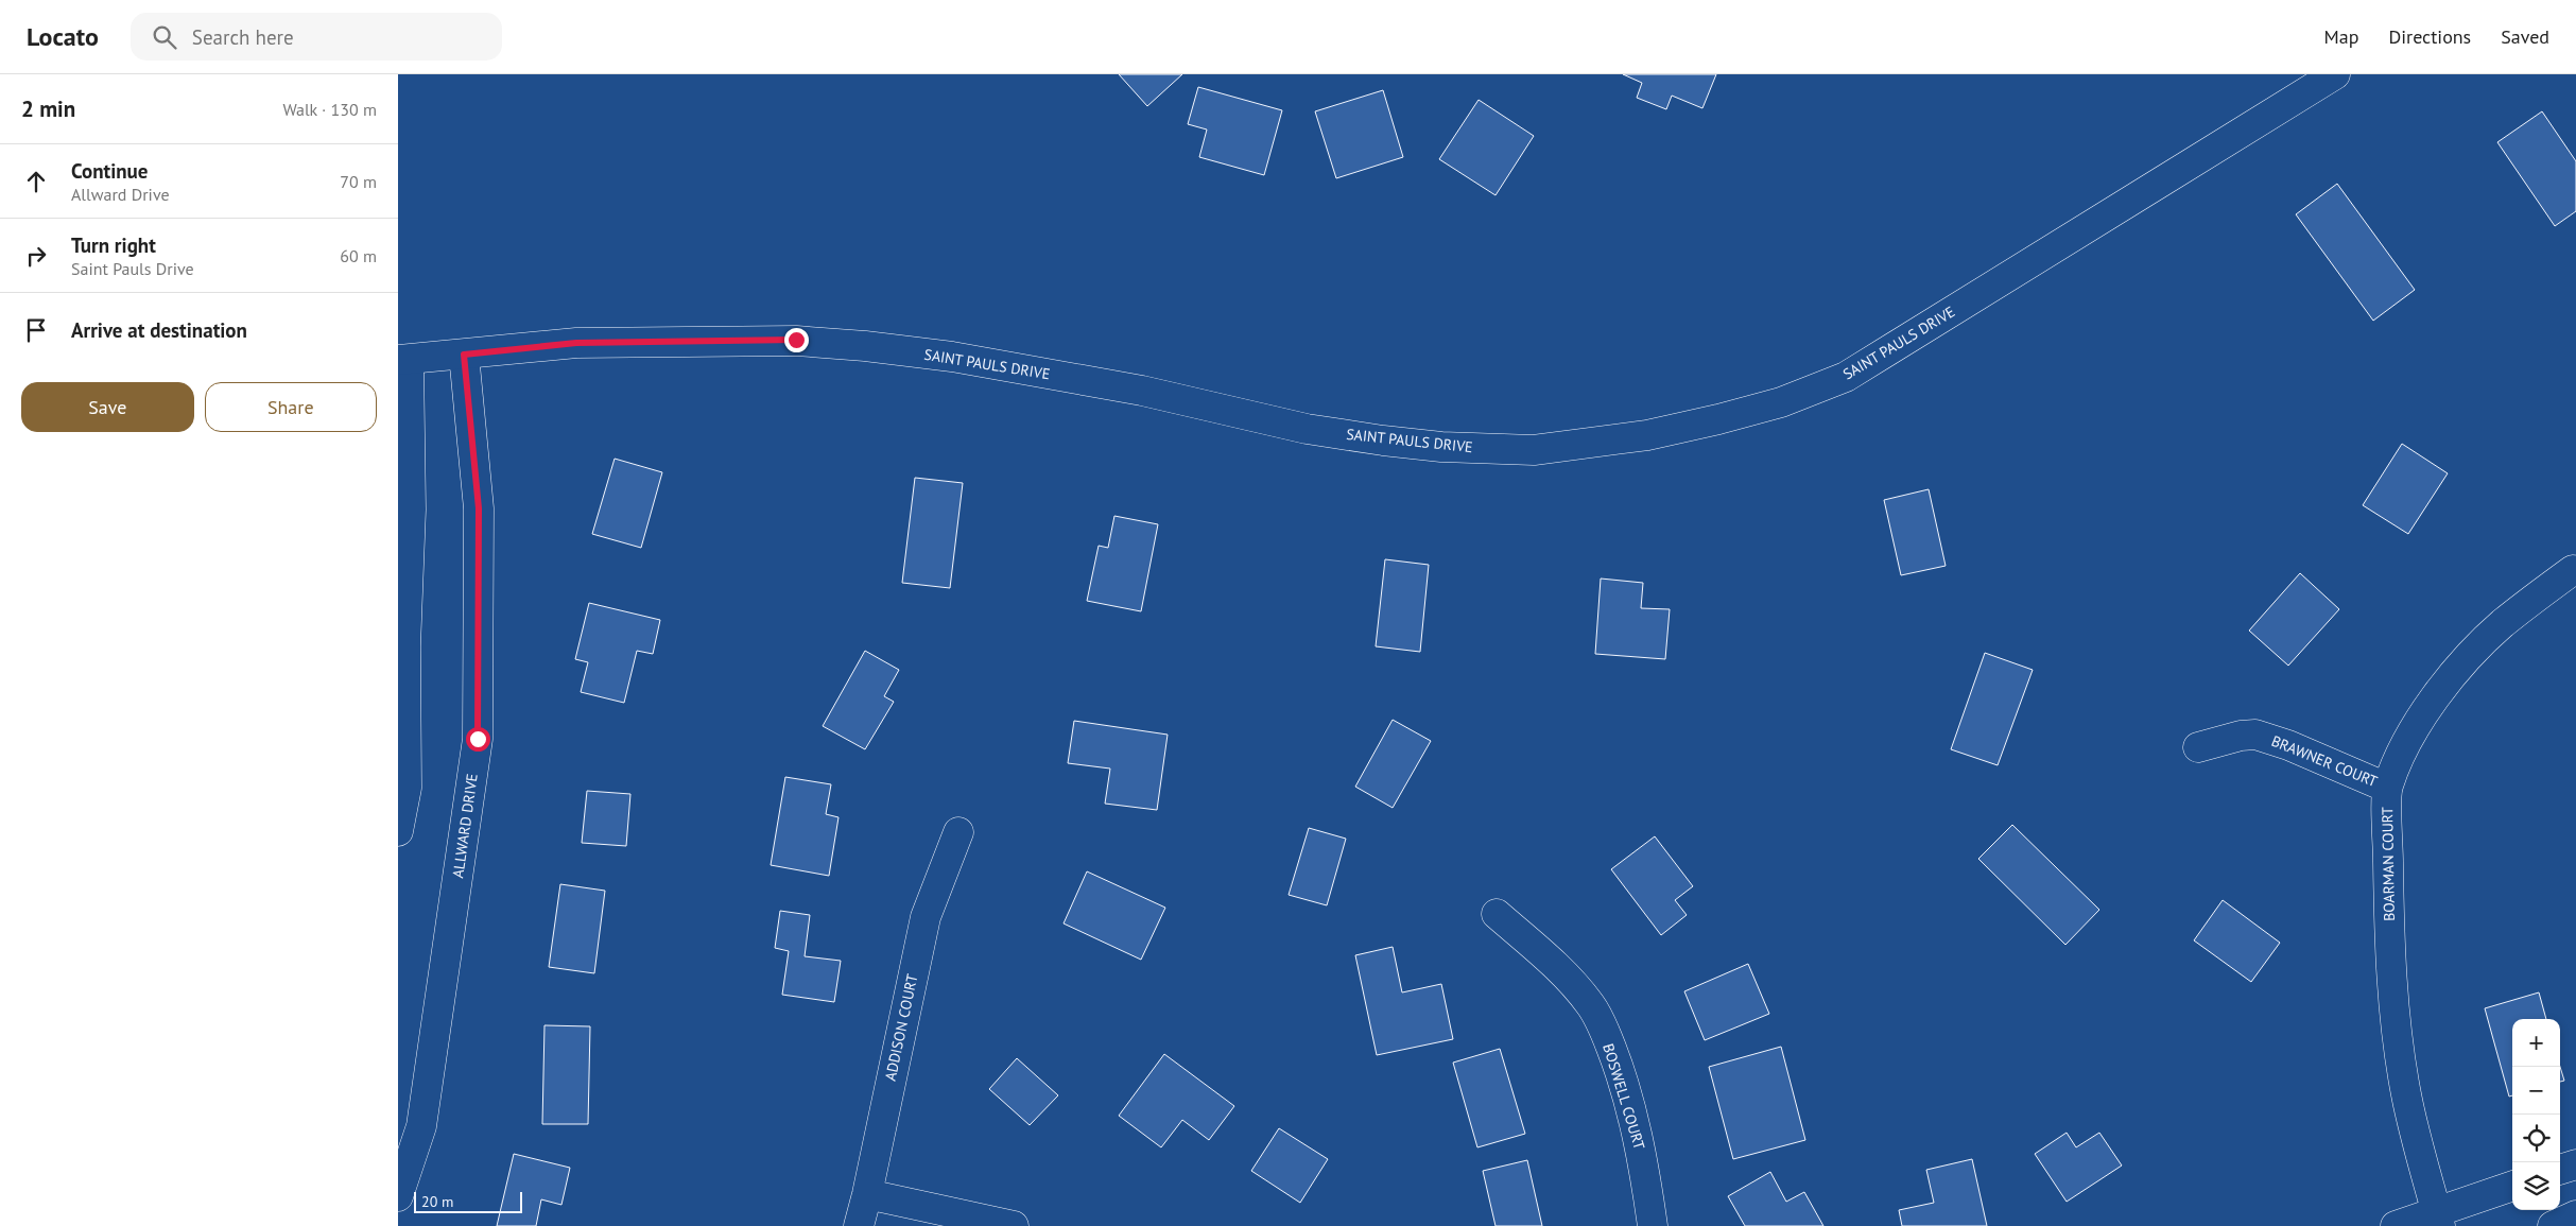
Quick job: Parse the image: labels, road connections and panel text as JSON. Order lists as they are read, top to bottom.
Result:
{
  "streets": {
    "street": [
      "SAINT PAULS DRIVE",
      "BRAWNER COURT",
      "ALLWARD DRIVE",
      "BOARMAN COURT",
      "ADDISON COURT",
      "BOSWELL COURT"
    ]
  },
  "crossings": [
    ["SAINT PAULS DRIVE", "ALLWARD DRIVE"],
    ["BRAWNER COURT", "BOARMAN COURT"]
  ],
  "scale_bar": "20 m",
  "page": {
    "header": "Locato",
    "search": "Search here",
    "nav": ["Map", "Directions", "Saved"],
    "heading": ["2 min", "Walk · 130 m"],
    "list": [
      ["Continue", "Allward Drive", "70 m"],
      ["Turn right", "Saint Pauls Drive", "60 m"],
      "Arrive at destination"
    ],
    "buttons": ["Save", "Share"],
    "map_buttons": ["+", "−"],
    "scale": "20 m"
  }
}
